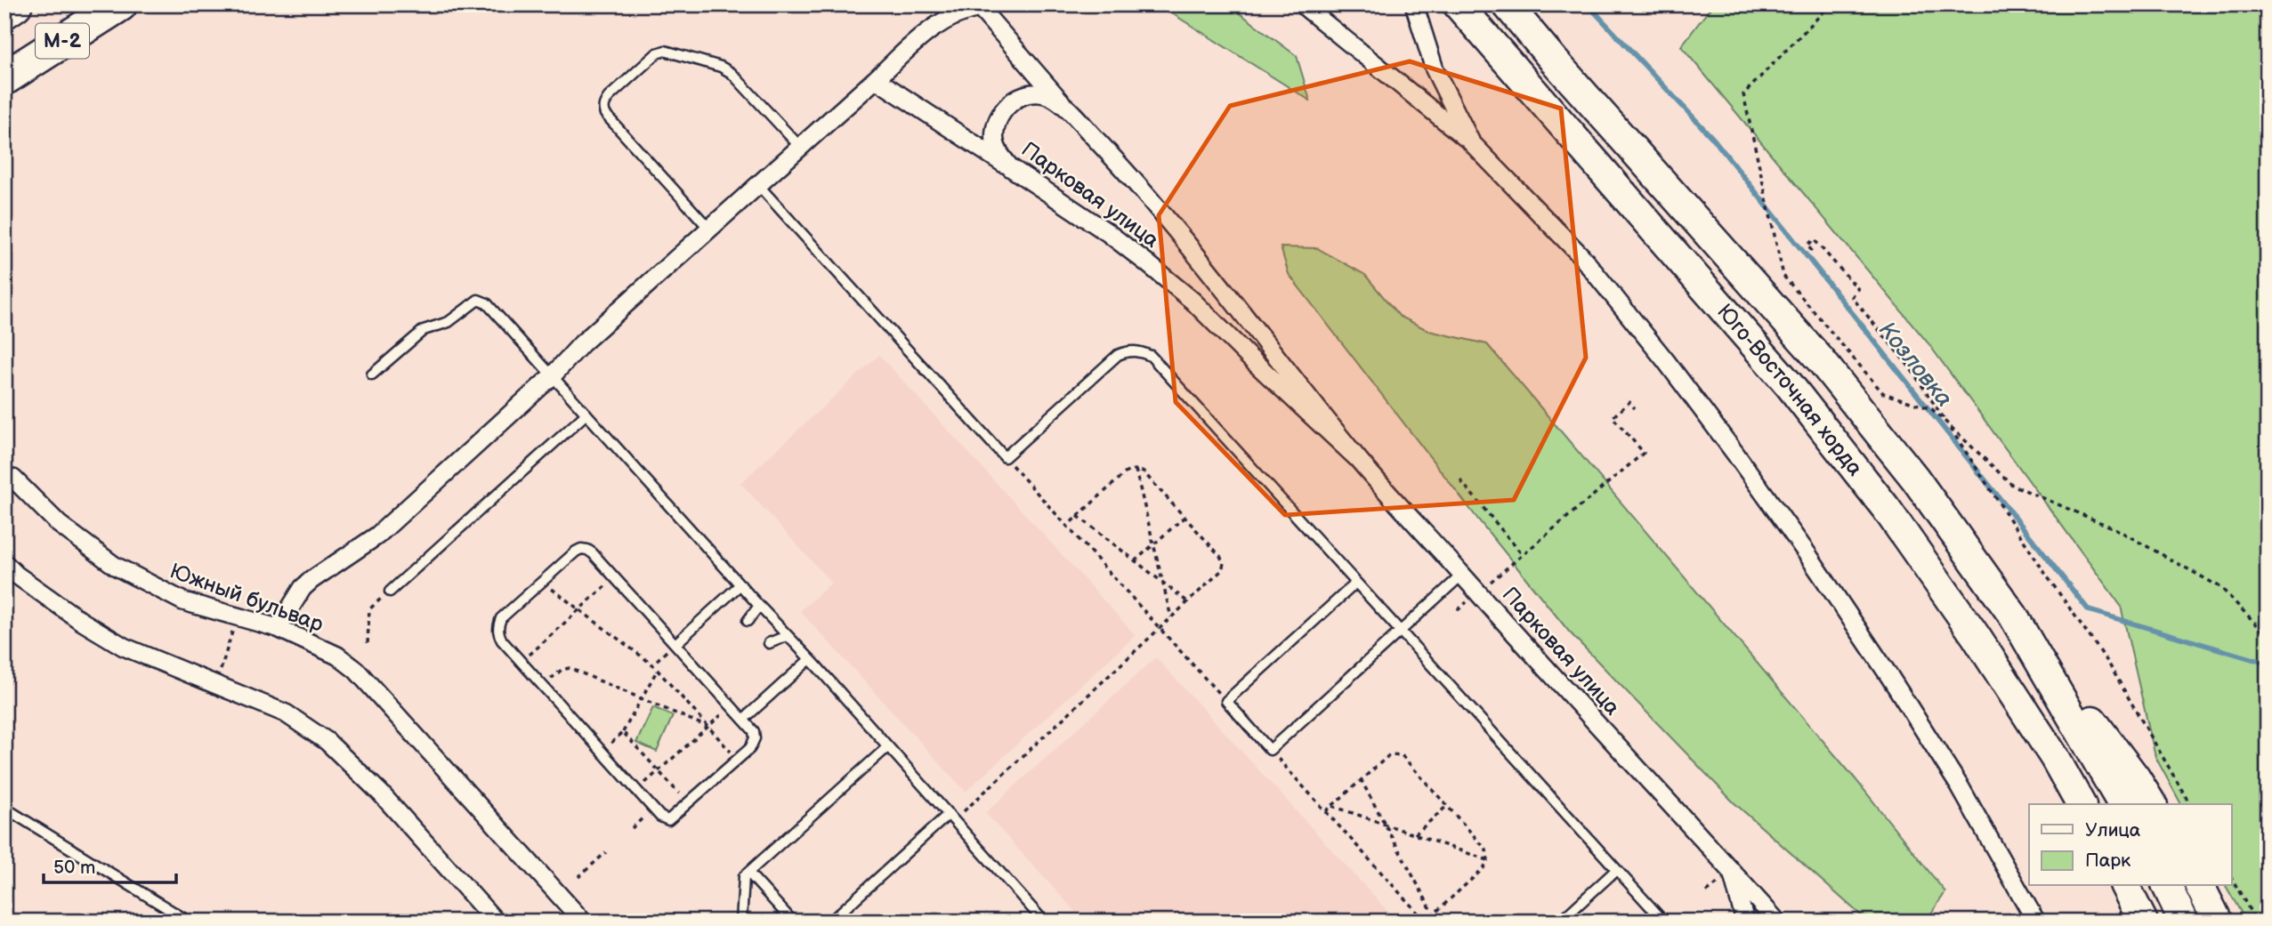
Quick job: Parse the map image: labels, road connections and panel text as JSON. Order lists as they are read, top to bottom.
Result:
{
  "streets": {
    "highway": ["М-2"],
    "main road": ["Юго-Восточная хорда"],
    "street": ["Парковая улица", "Южный бульвар"]
  },
  "water": ["Козловка"],
  "legend": ["Улица", "Парк"],
  "scale_bar": "50 m"
}
